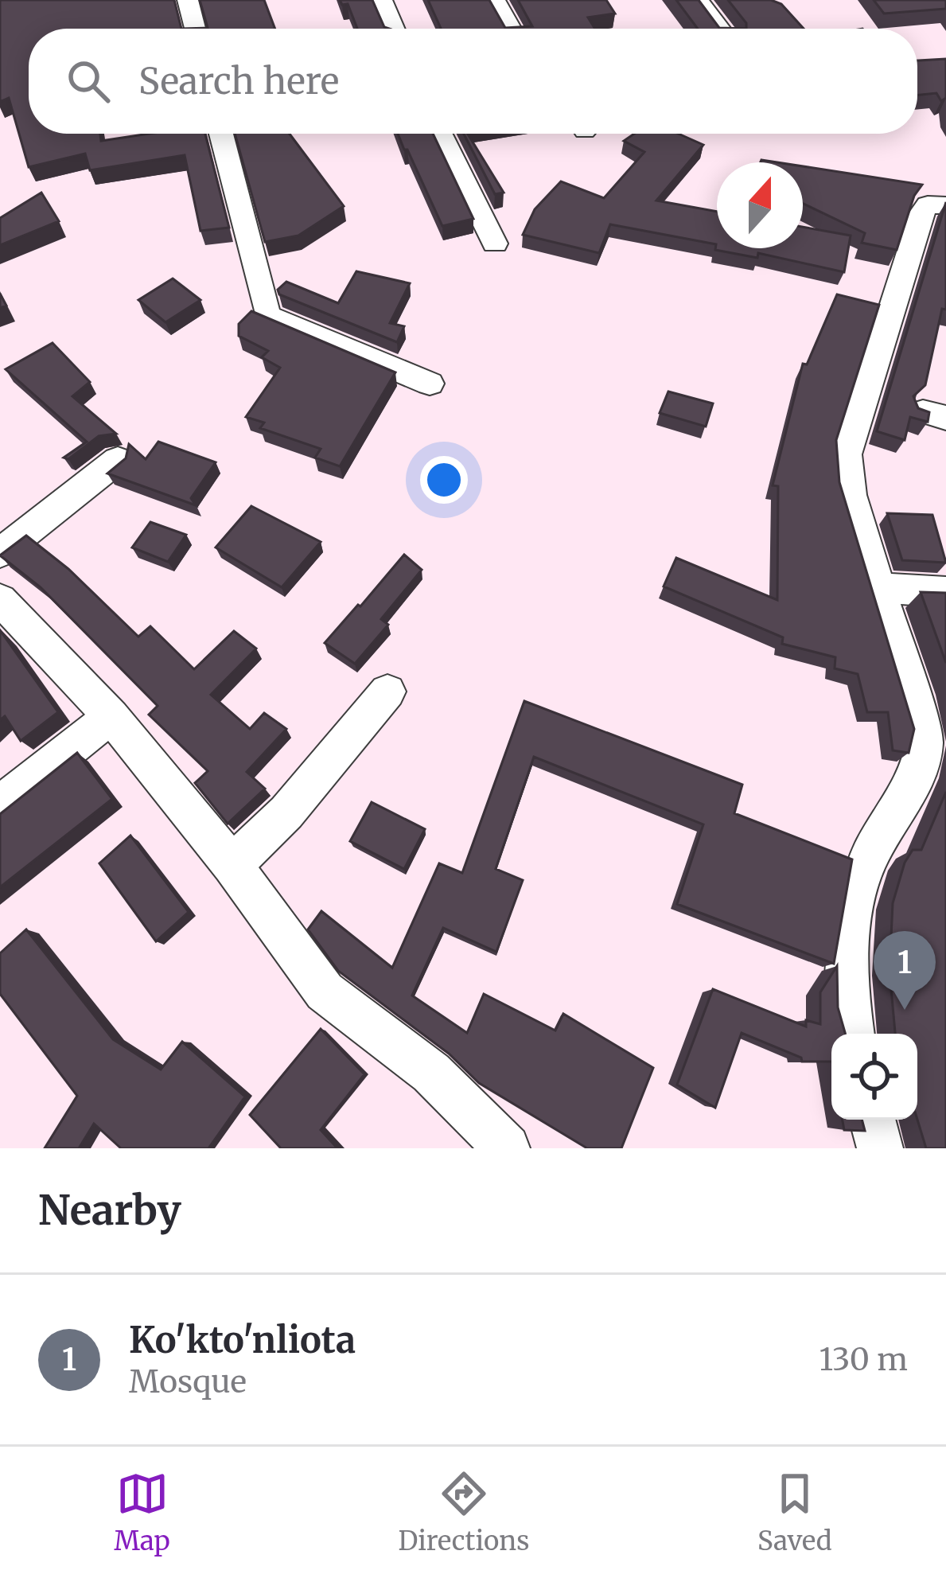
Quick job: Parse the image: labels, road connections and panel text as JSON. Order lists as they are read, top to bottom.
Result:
{
  "north": "top",
  "page": {
    "search": "Search here",
    "pins": "1",
    "heading": "Nearby",
    "list": [
      {
        "mark": "1",
        "name": "Ko'kto'nliota",
        "note": "Mosque",
        "value": "130 m"
      }
    ],
    "nav": ["Map", "Directions", "Saved"]
  }
}
